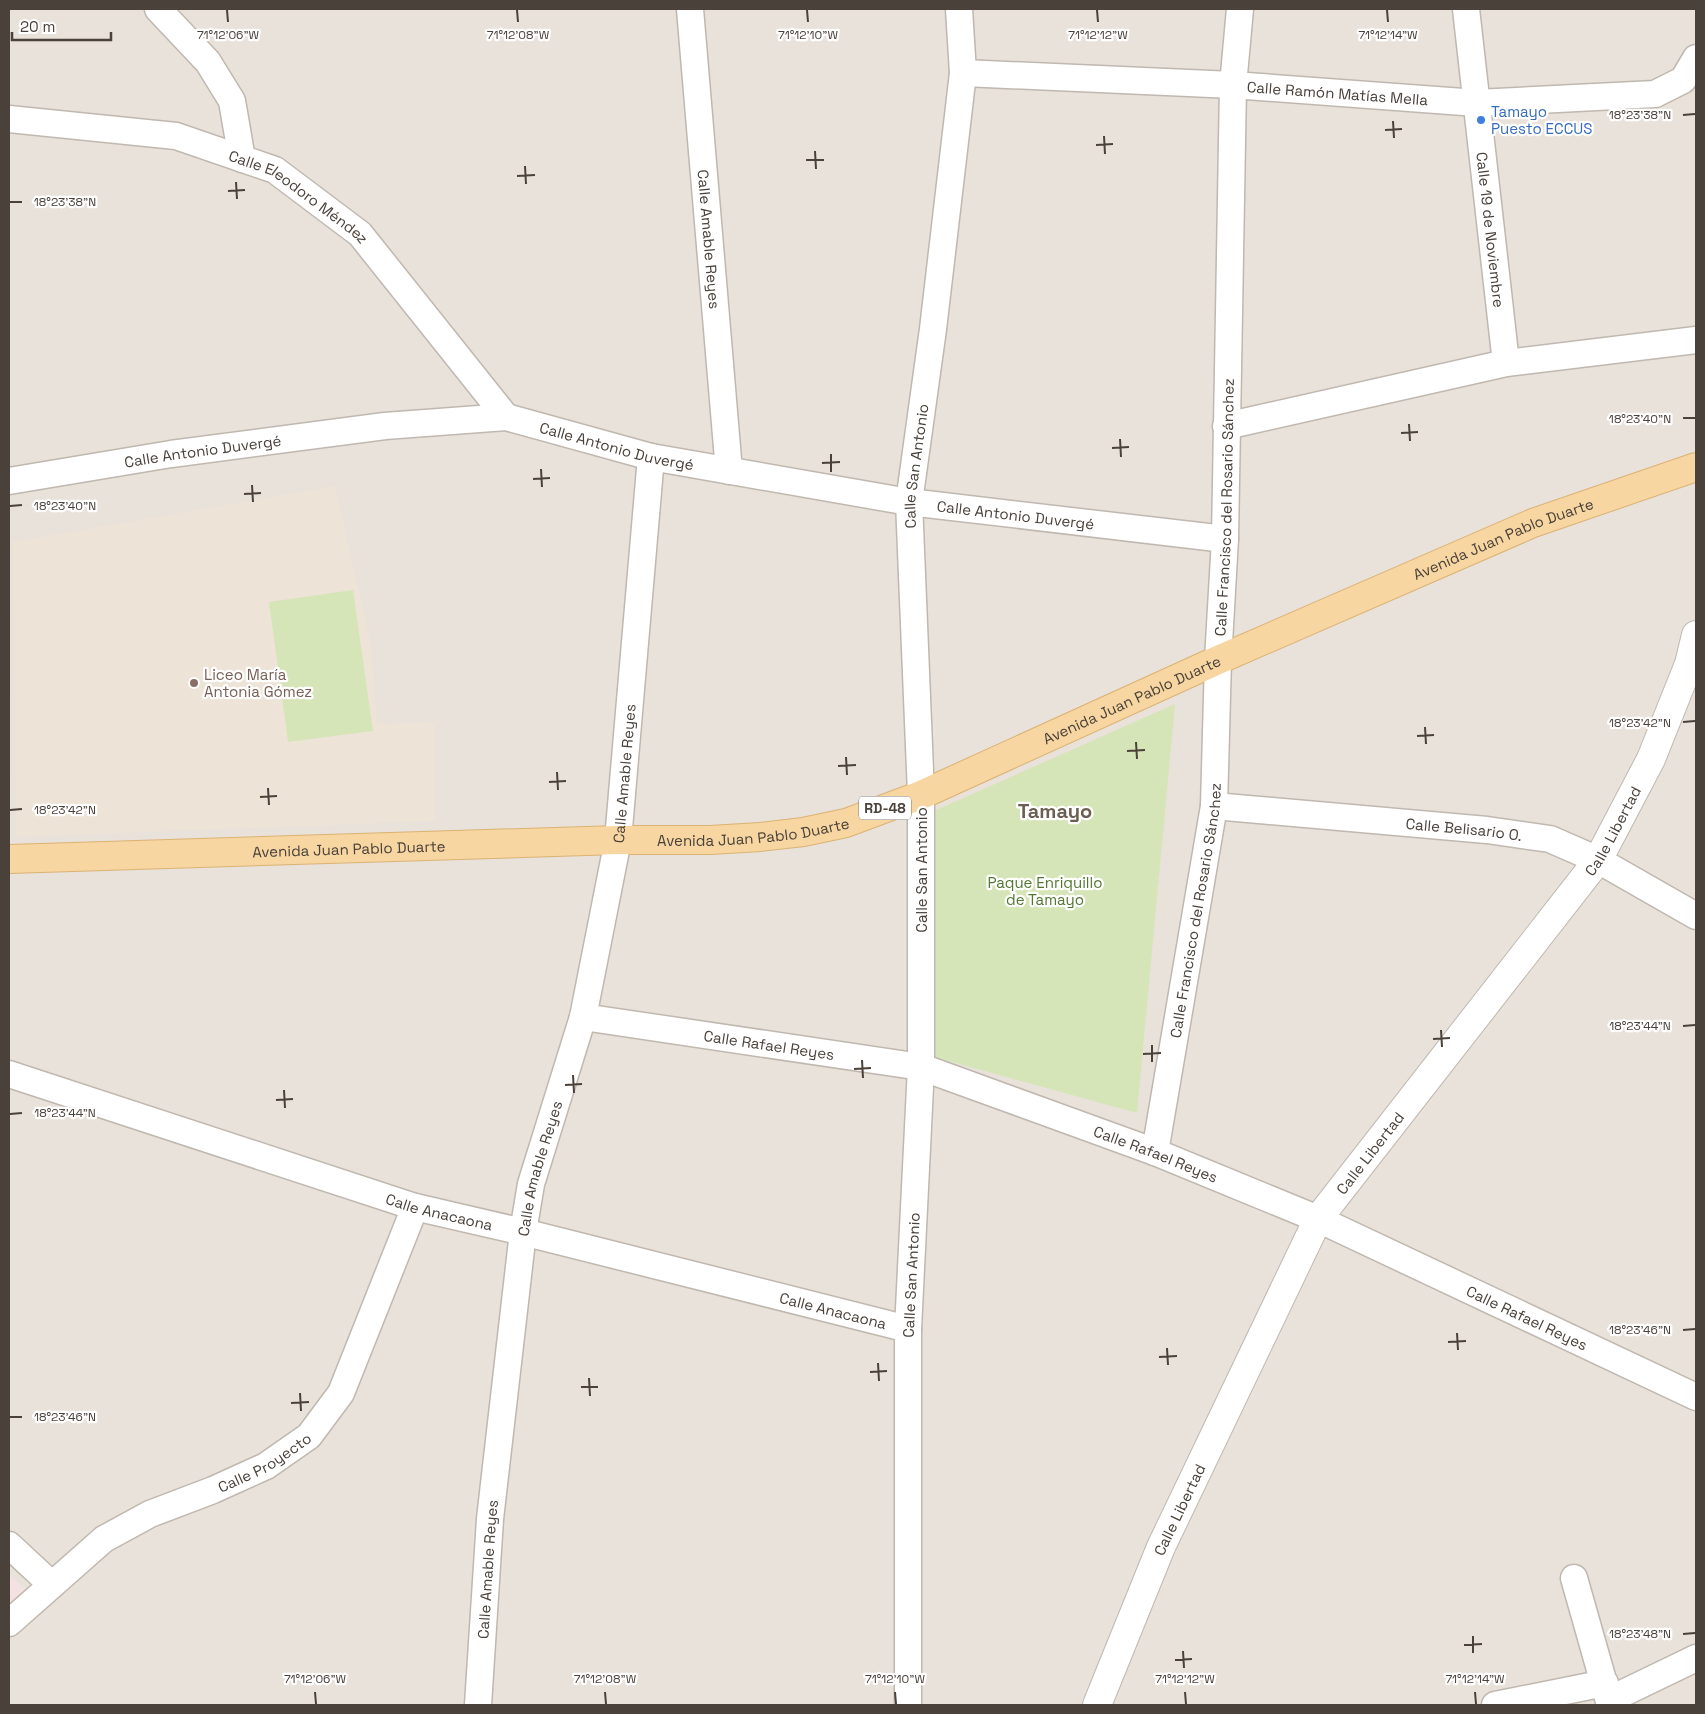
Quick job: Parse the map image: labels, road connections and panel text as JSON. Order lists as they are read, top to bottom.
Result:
{
  "streets": {
    "main road": ["Avenida Juan Pablo Duarte", "RD-48"],
    "street": [
      "Calle Ramón Matías Mella",
      "Calle Eleodoro Méndez",
      "Calle 19 de Noviembre",
      "Calle Amable Reyes",
      "Calle Antonio Duvergé",
      "Calle San Antonio",
      "Calle Francisco del Rosario Sánchez",
      "Calle Belisario O.",
      "Calle Libertad",
      "Calle Rafael Reyes",
      "Calle Anacaona",
      "Calle Proyecto"
    ]
  },
  "crossings": [
    ["Calle Ramón Matías Mella", "Calle 19 de Noviembre"],
    ["Calle Ramón Matías Mella", "Calle San Antonio"],
    ["Calle Ramón Matías Mella", "Calle Francisco del Rosario Sánchez"],
    ["Calle Eleodoro Méndez", "Calle Antonio Duvergé"],
    ["Calle Amable Reyes", "Calle Antonio Duvergé"],
    ["Calle Amable Reyes", "Avenida Juan Pablo Duarte"],
    ["Calle Amable Reyes", "Calle Rafael Reyes"],
    ["Calle Amable Reyes", "Calle Anacaona"],
    ["Calle Antonio Duvergé", "Calle San Antonio"],
    ["Calle Antonio Duvergé", "Calle Francisco del Rosario Sánchez"],
    ["Calle San Antonio", "Avenida Juan Pablo Duarte"],
    ["Calle San Antonio", "Calle Rafael Reyes"],
    ["Calle San Antonio", "Calle Anacaona"],
    ["Calle Francisco del Rosario Sánchez", "Avenida Juan Pablo Duarte"],
    ["Calle Francisco del Rosario Sánchez", "Calle Belisario O."],
    ["Calle Francisco del Rosario Sánchez", "Calle Rafael Reyes"],
    ["Calle Belisario O.", "Calle Libertad"],
    ["Calle Libertad", "Calle Rafael Reyes"],
    ["Calle Anacaona", "Calle Proyecto"]
  ],
  "districts": ["Tamayo"],
  "parks": ["Paque Enriquillo de Tamayo"],
  "places": ["Tamayo Puesto ECCUS", "Liceo María Antonia Gómez"],
  "scale_bar": "20 m",
  "coordinates": [
    "71°12'06\"W",
    "71°12'08\"W",
    "71°12'10\"W",
    "71°12'12\"W",
    "71°12'14\"W",
    "18°23'38\"N",
    "18°23'40\"N",
    "18°23'42\"N",
    "18°23'44\"N",
    "18°23'46\"N",
    "18°23'48\"N"
  ]
}
